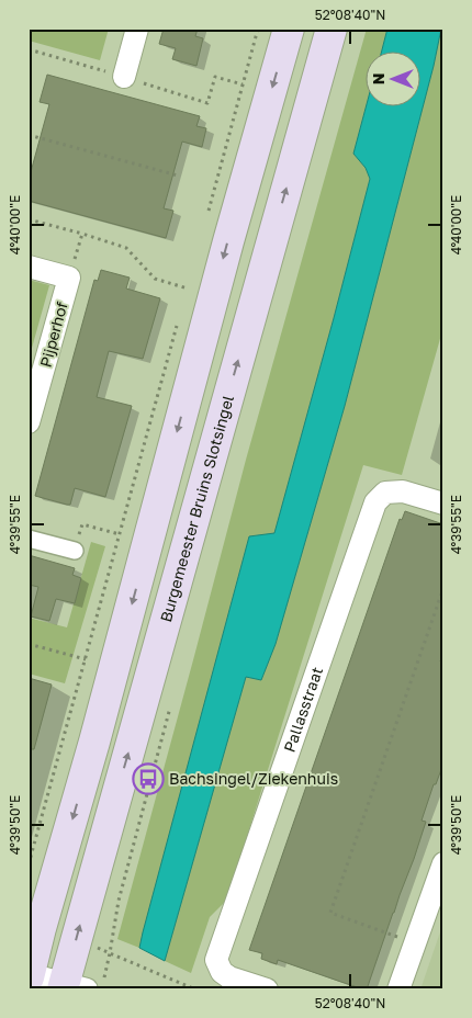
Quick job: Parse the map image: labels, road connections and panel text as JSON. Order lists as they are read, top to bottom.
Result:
{
  "streets": {
    "main road": ["Burgemeester Bruins Slotsingel"],
    "street": ["Pijperhof", "Pallasstraat"]
  },
  "places": {
    "bus stop": ["Bachsingel/Ziekenhuis"]
  },
  "north": "left",
  "coordinates": [
    "52°08'40\"N",
    "4°40'00\"E",
    "4°39'55\"E",
    "4°39'50\"E"
  ]
}
